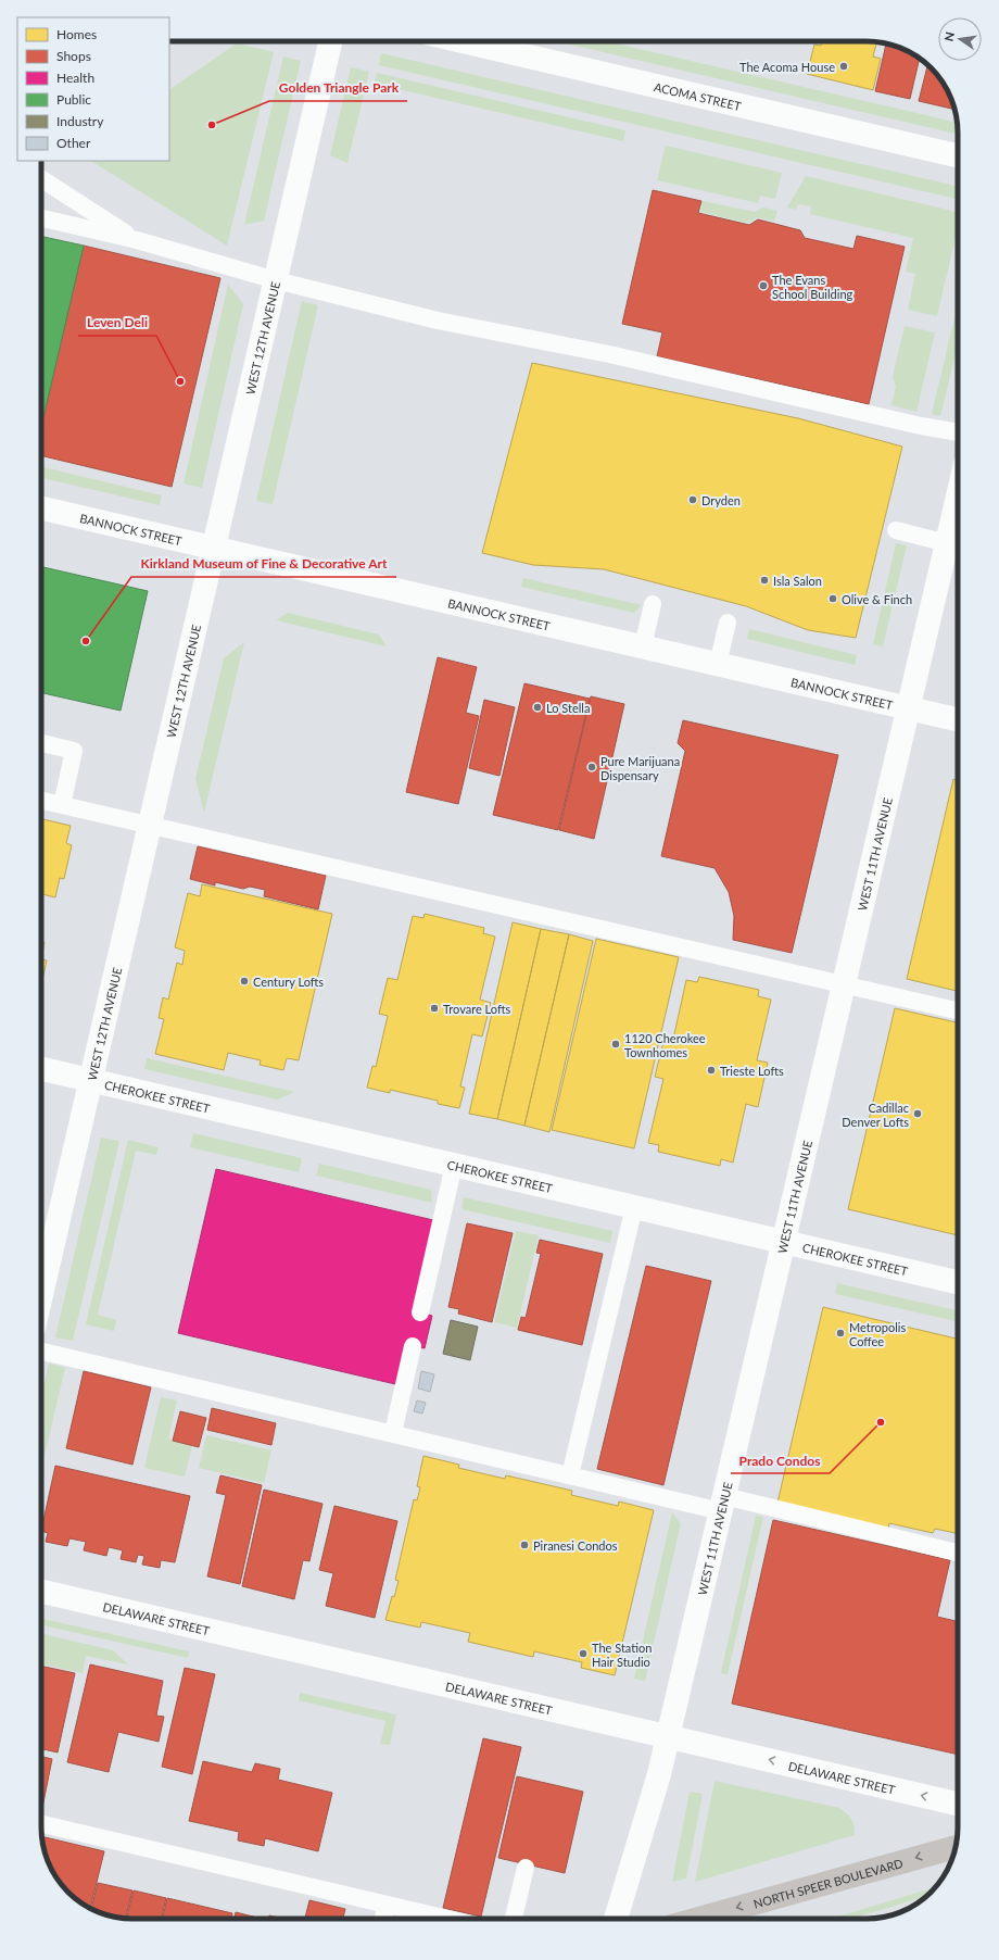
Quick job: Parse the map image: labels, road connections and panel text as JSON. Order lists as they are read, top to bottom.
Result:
{
  "streets": {
    "main road": ["NORTH SPEER BOULEVARD"],
    "street": [
      "ACOMA STREET",
      "WEST 12TH AVENUE",
      "BANNOCK STREET",
      "WEST 11TH AVENUE",
      "CHEROKEE STREET",
      "DELAWARE STREET"
    ]
  },
  "crossings": [
    ["WEST 12TH AVENUE", "BANNOCK STREET"],
    ["WEST 12TH AVENUE", "CHEROKEE STREET"],
    ["BANNOCK STREET", "WEST 11TH AVENUE"],
    ["WEST 11TH AVENUE", "CHEROKEE STREET"],
    ["WEST 11TH AVENUE", "DELAWARE STREET"]
  ],
  "one_way": ["NORTH SPEER BOULEVARD"],
  "places": [
    "The Acoma House",
    "Golden Triangle Park",
    "The Evans School Building",
    "Leven Deli",
    "Dryden",
    "Isla Salon",
    "Olive & Finch",
    "Kirkland Museum of Fine & Decorative Art",
    "Lo Stella",
    "Pure Marijuana Dispensary",
    "Century Lofts",
    "Trovare Lofts",
    "1120 Cherokee Townhomes",
    "Trieste Lofts",
    "Cadillac Denver Lofts",
    "Metropolis Coffee",
    "Prado Condos",
    "Piranesi Condos",
    "The Station Hair Studio"
  ],
  "legend": [
    "Homes",
    "Shops",
    "Health",
    "Public",
    "Industry",
    "Other"
  ],
  "north": "left"
}
